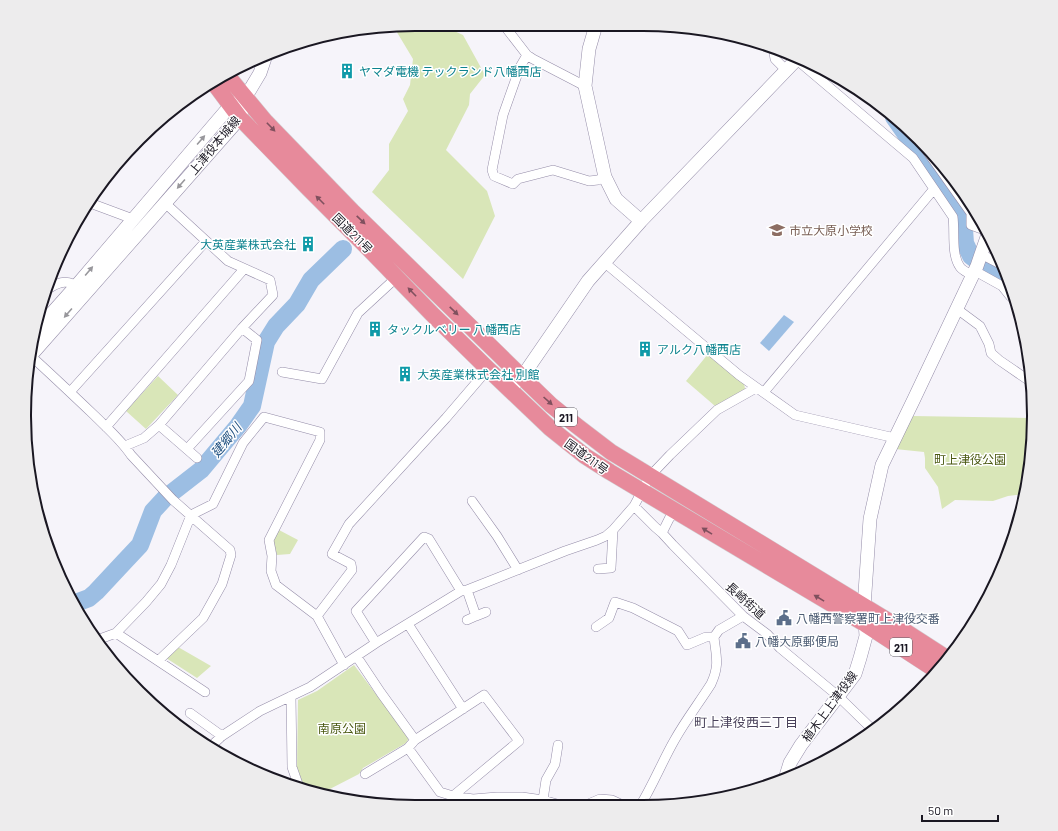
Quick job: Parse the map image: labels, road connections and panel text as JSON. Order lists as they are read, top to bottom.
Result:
{
  "streets": {
    "highway": ["国道211号", "211"],
    "street": ["上津役本城線", "長崎街道", "植木上上津役線"]
  },
  "crossings": [
    ["上津役本城線", "国道211号"],
    ["国道211号", "長崎街道"],
    ["国道211号", "植木上上津役線"],
    ["長崎街道", "植木上上津役線"]
  ],
  "districts": ["町上津役西三丁目"],
  "water": ["建郷川"],
  "parks": ["町上津役公園", "南原公園"],
  "places": {
    "building": [
      "ヤマダ電機 テックランド八幡西店",
      "大英産業株式会社",
      "タックルベリー 八幡西店",
      "アルク八幡西店",
      "大英産業株式会社 別館"
    ],
    "school or university": ["市立大原小学校"],
    "public building": ["八幡西警察署町上津役交番", "八幡大原郵便局"]
  },
  "scale_bar": "50 m"
}
